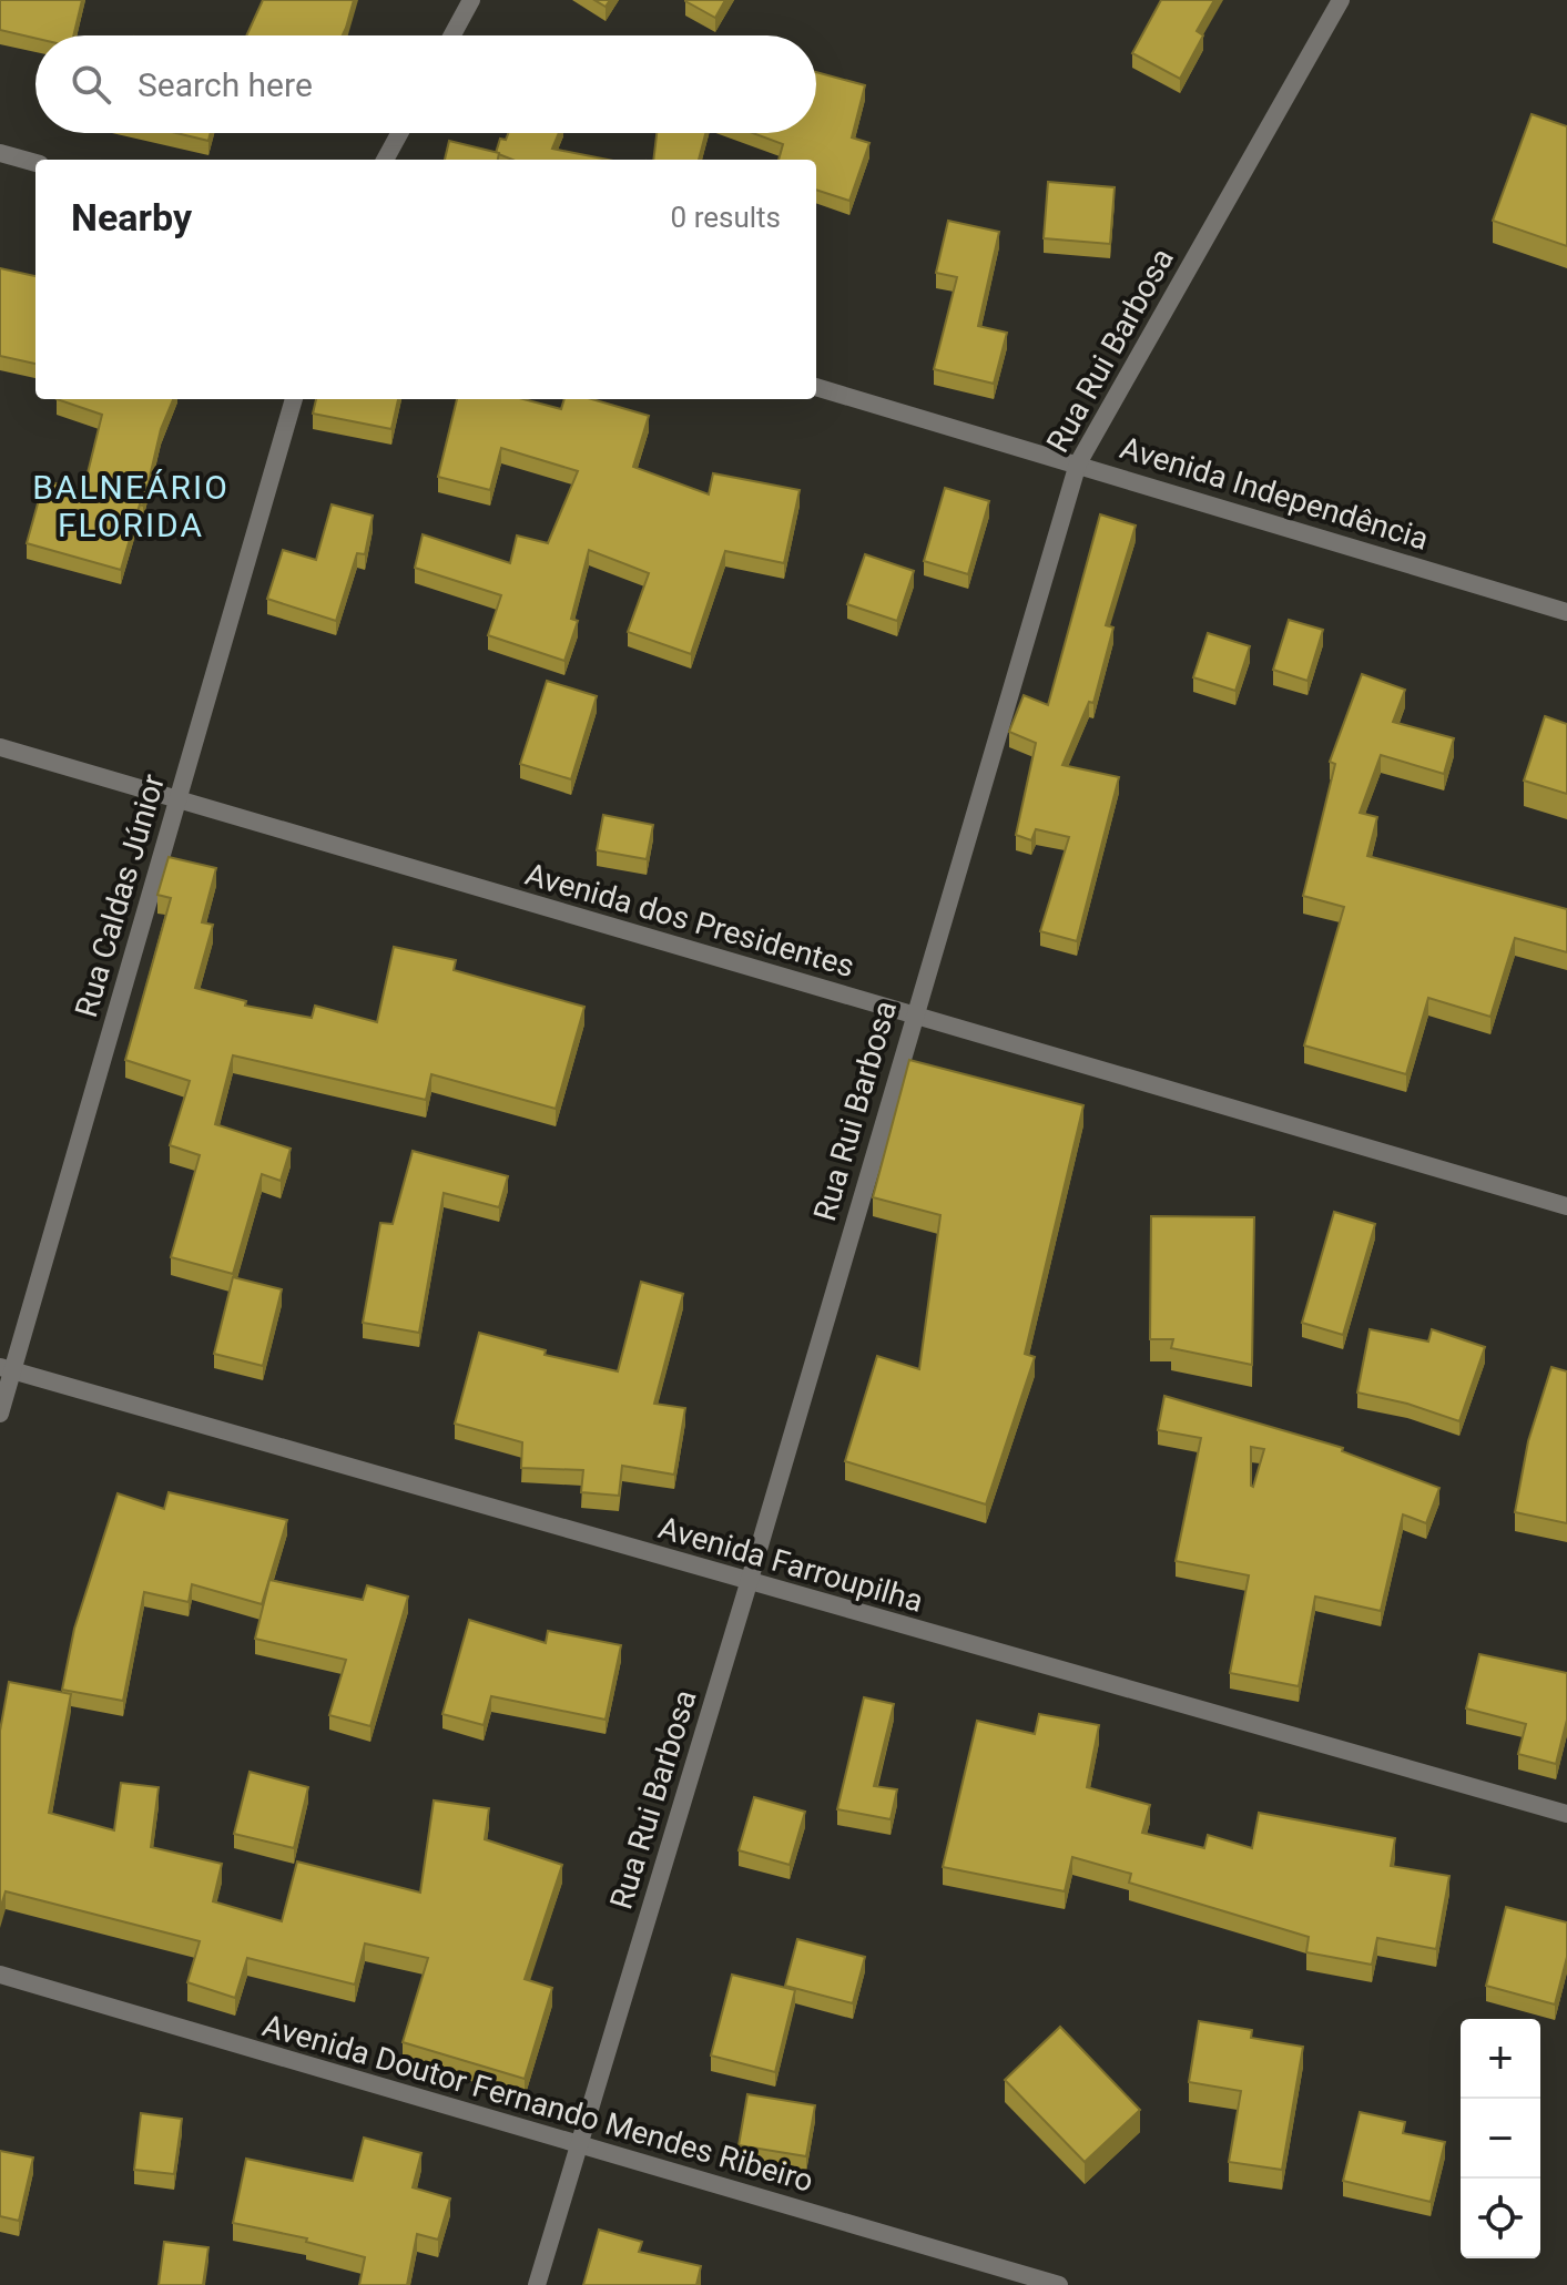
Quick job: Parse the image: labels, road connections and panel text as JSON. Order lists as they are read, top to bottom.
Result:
{
  "streets": {
    "street": [
      "Rua Rui Barbosa",
      "Avenida Independência",
      "Rua Caldas Júnior",
      "Avenida dos Presidentes",
      "Avenida Farroupilha",
      "Avenida Doutor Fernando Mendes Ribeiro"
    ]
  },
  "crossings": [
    ["Rua Rui Barbosa", "Avenida Independência"],
    ["Rua Rui Barbosa", "Avenida dos Presidentes"],
    ["Rua Rui Barbosa", "Avenida Farroupilha"],
    ["Rua Rui Barbosa", "Avenida Doutor Fernando Mendes Ribeiro"],
    ["Rua Caldas Júnior", "Avenida dos Presidentes"],
    ["Rua Caldas Júnior", "Avenida Farroupilha"]
  ],
  "districts": ["BALNEÁRIO FLORIDA"],
  "page": {
    "search": "Search here",
    "heading": ["Nearby", "0 results"],
    "map_buttons": ["+", "−"]
  }
}
